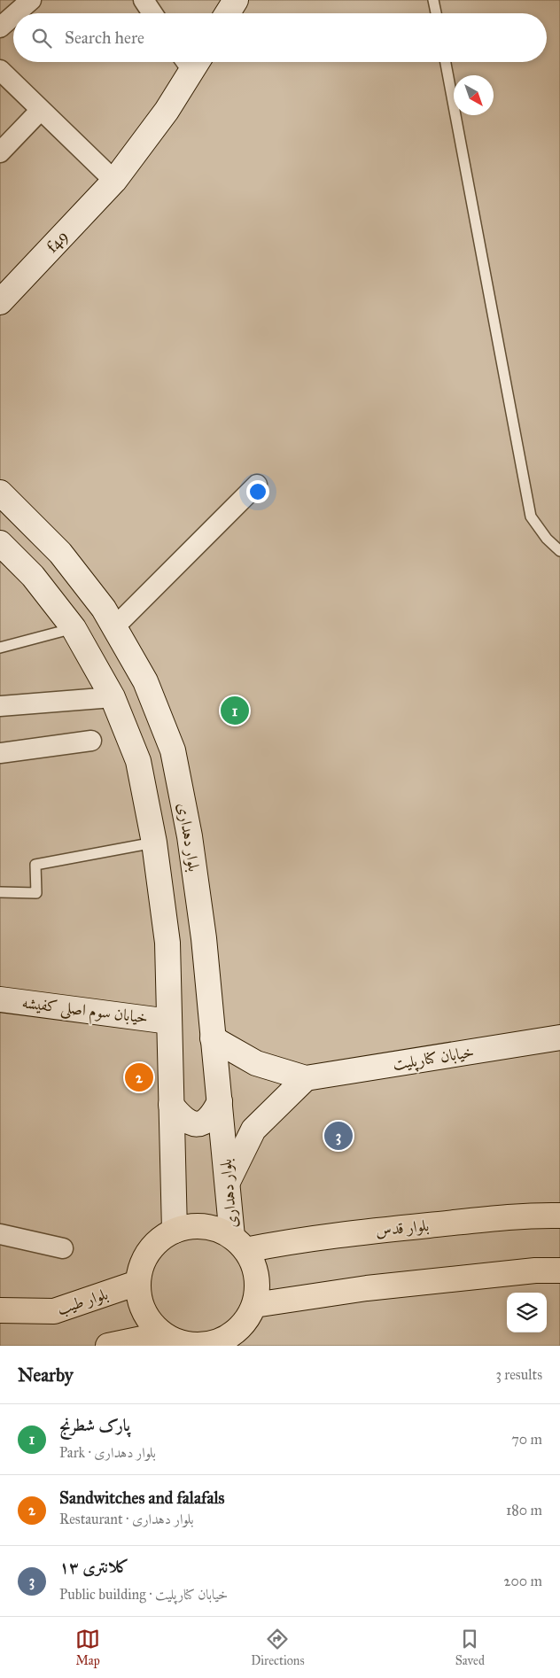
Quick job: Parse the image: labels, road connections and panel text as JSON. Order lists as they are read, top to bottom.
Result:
{
  "streets": {
    "main road": [
      "f49",
      "بلوار دهداری",
      "خیابان سوم اصلی کفیشه",
      "خیابان کنارپلیت",
      "بلوار قدس",
      "بلوار طیب"
    ]
  },
  "crossings": [
    ["بلوار دهداری", "خیابان کنارپلیت"],
    ["بلوار دهداری", "بلوار قدس"],
    ["بلوار دهداری", "بلوار طیب"],
    ["بلوار قدس", "بلوار طیب"]
  ],
  "north": "bottom right",
  "page": {
    "search": "Search here",
    "pins": ["1", "2", "3"],
    "heading": ["Nearby", "3 results"],
    "list": [
      {
        "mark": "1",
        "name": "پارک شطرنج",
        "note": "Park · بلوار دهداری",
        "value": "70 m"
      },
      {
        "mark": "2",
        "name": "Sandwitches and falafals",
        "note": "Restaurant · بلوار دهداری",
        "value": "180 m"
      },
      {
        "mark": "3",
        "name": "کلانتری ۱۳",
        "note": "Public building · خیابان کنارپلیت",
        "value": "200 m"
      }
    ],
    "nav": ["Map", "Directions", "Saved"]
  }
}
